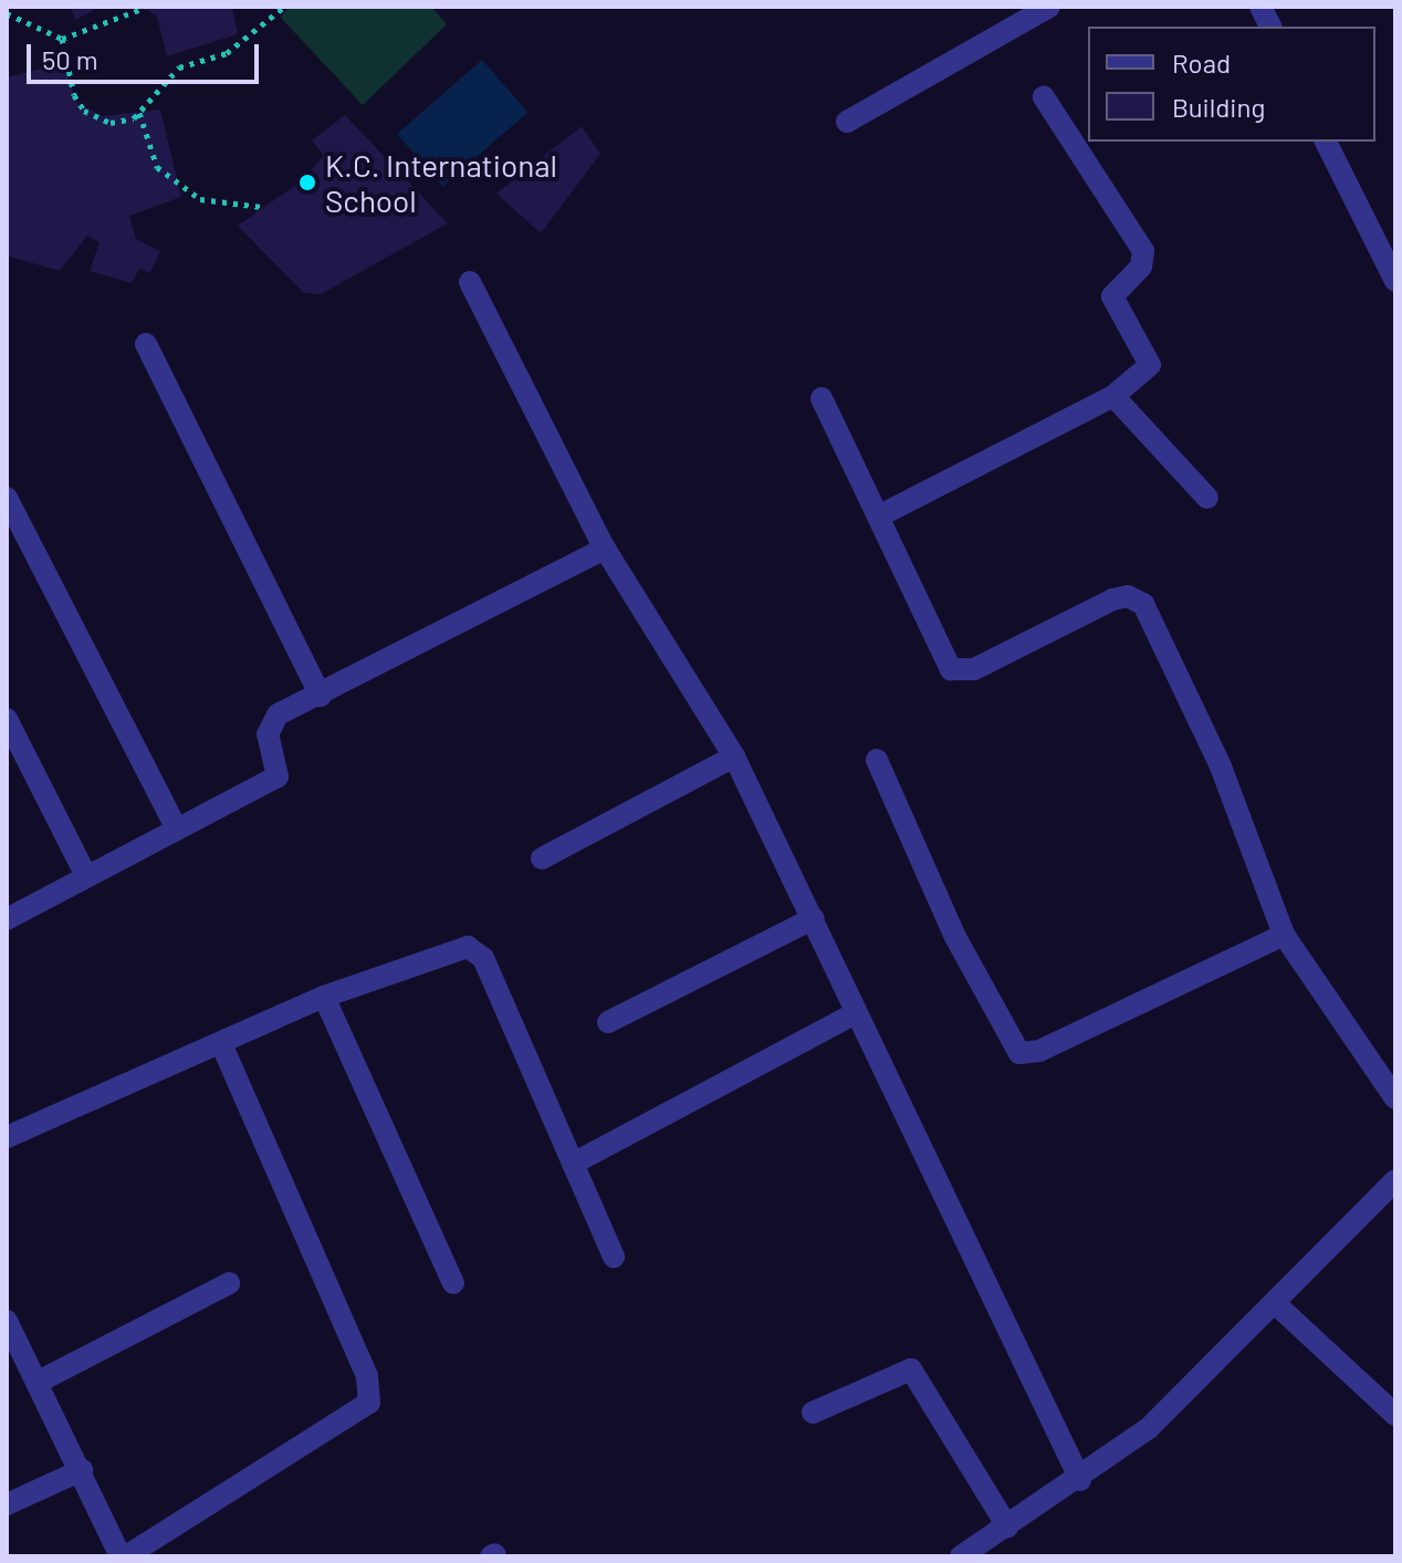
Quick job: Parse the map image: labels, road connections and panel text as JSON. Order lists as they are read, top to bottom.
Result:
{
  "places": ["K.C. International School"],
  "legend": ["Road", "Building"],
  "scale_bar": "50 m"
}
